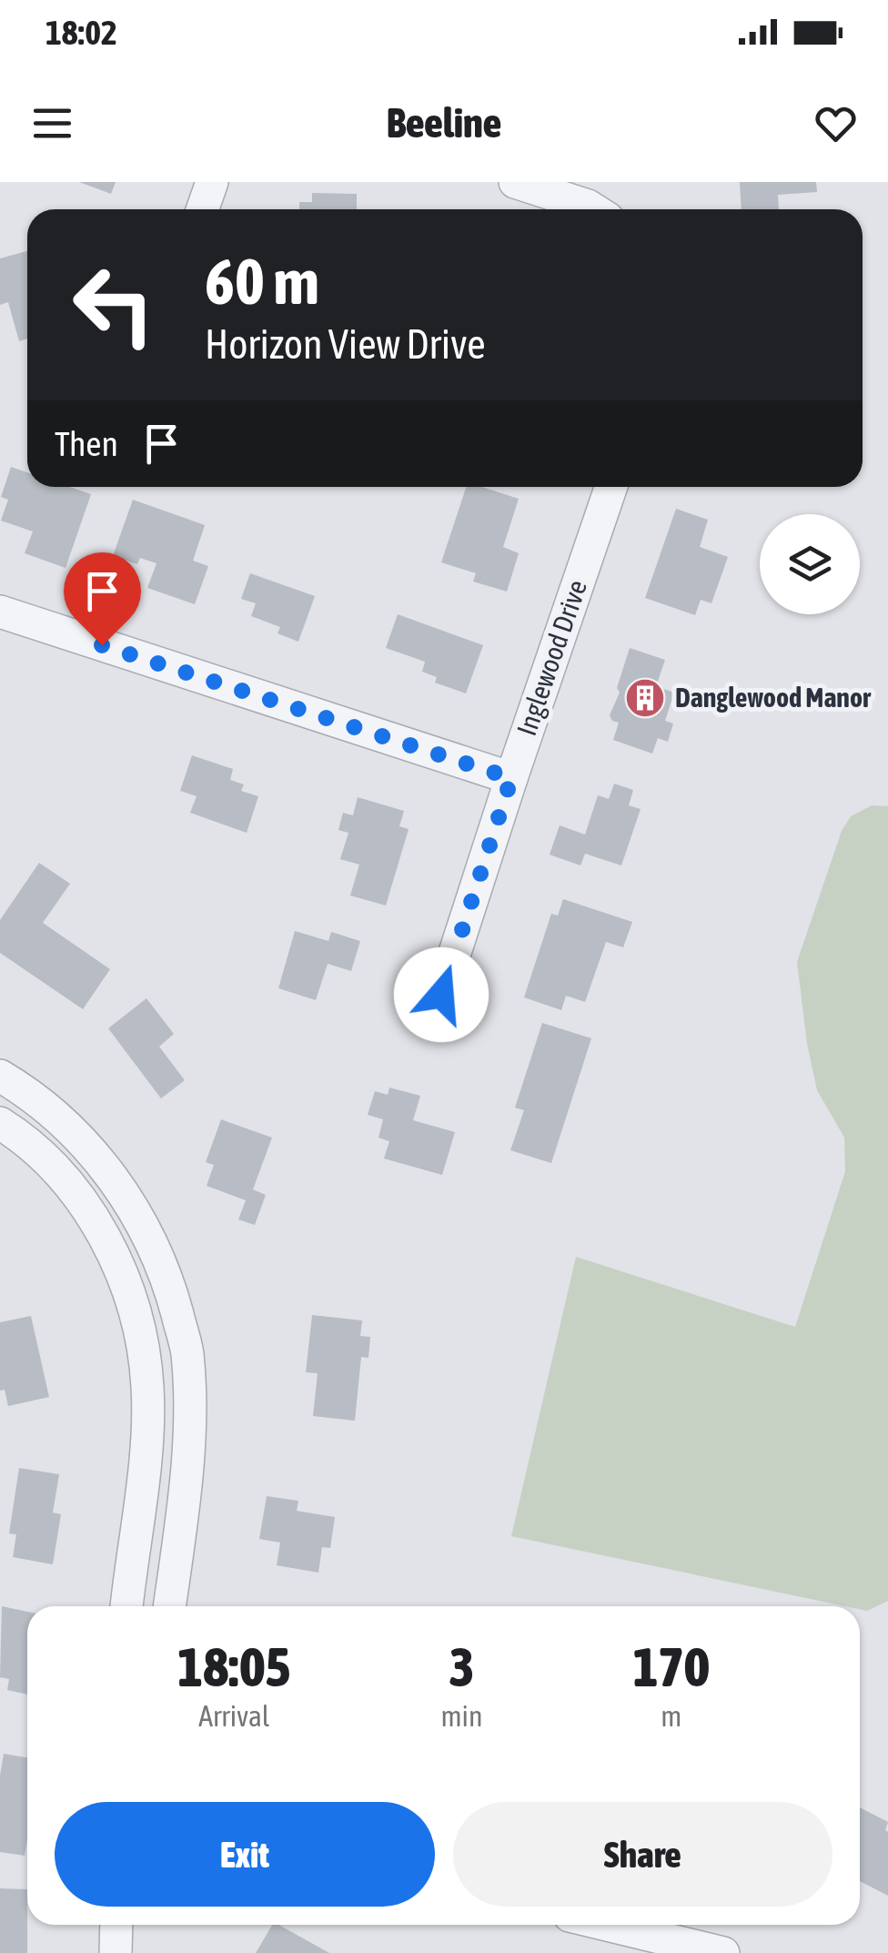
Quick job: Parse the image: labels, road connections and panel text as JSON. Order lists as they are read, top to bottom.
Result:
{
  "streets": {
    "street": ["Inglewood Drive"]
  },
  "places": {
    "building": ["Danglewood Manor"]
  },
  "page": {
    "status": "18:02",
    "header": "Beeline",
    "turn": ["60 m", "Horizon View Drive"],
    "then": "Then",
    "eta": [
      "18:05",
      "Arrival",
      "3",
      "min",
      "170",
      "m"
    ],
    "buttons": ["Exit", "Share"]
  }
}
